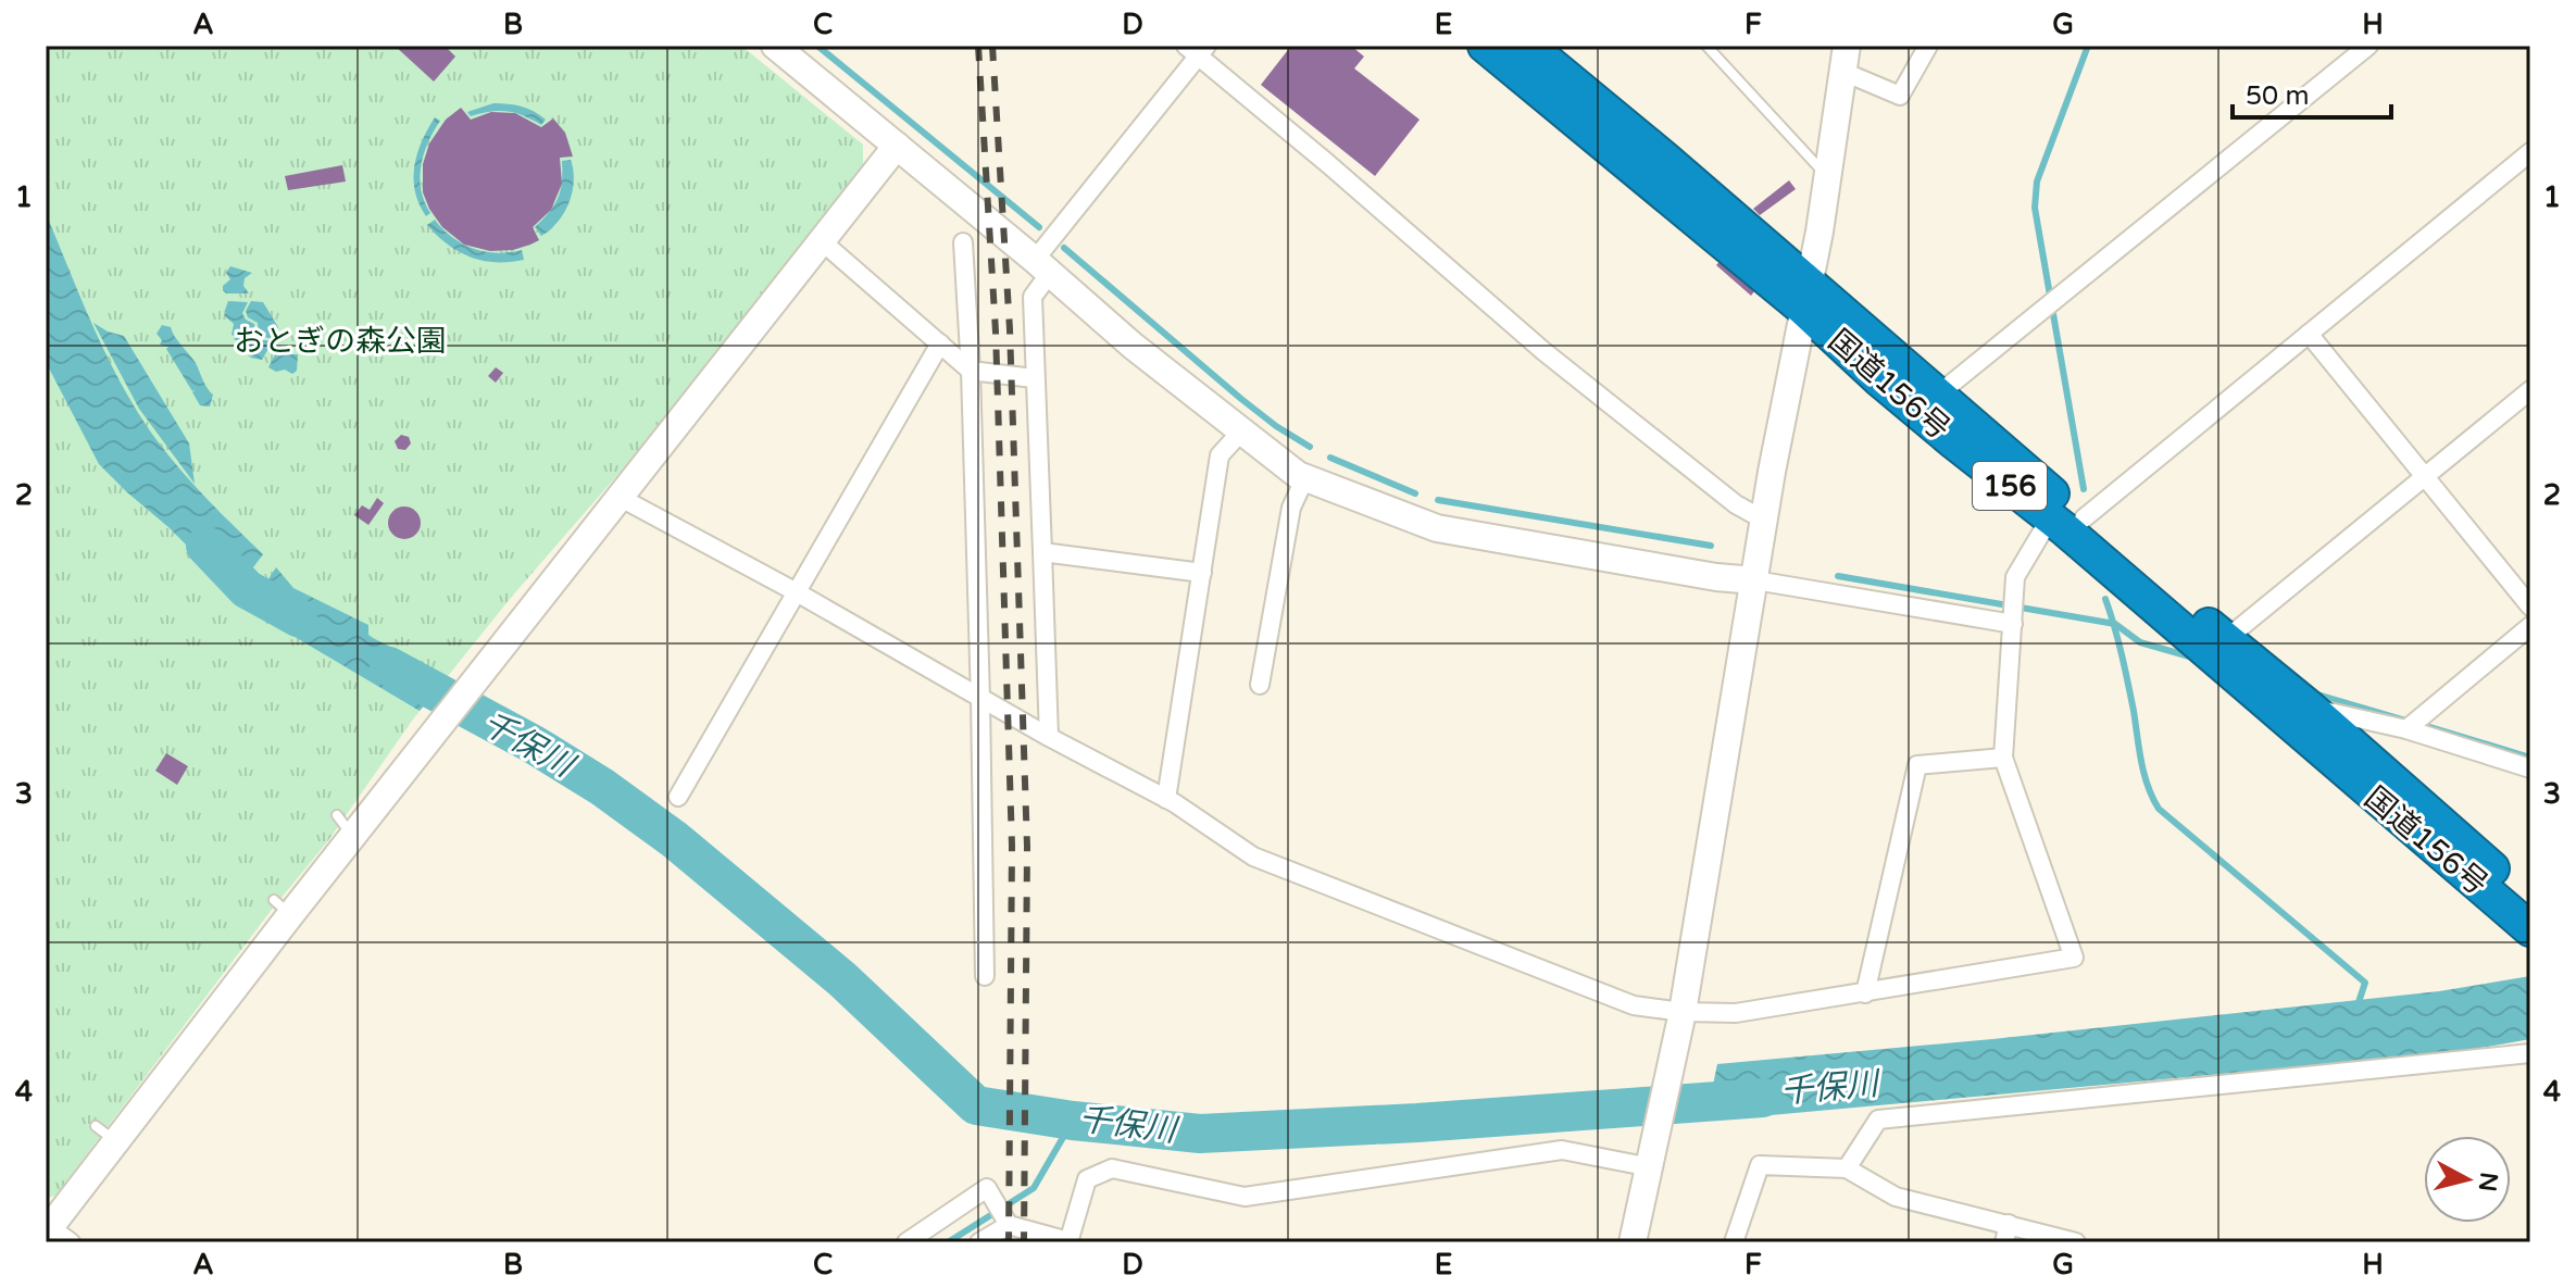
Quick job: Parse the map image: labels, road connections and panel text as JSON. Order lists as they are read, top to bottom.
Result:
{
  "streets": {
    "highway": ["国道156号", "156"]
  },
  "water": ["千保川"],
  "parks": ["おとぎの森公園"],
  "scale_bar": "50 m",
  "north": "right",
  "grid": {
    "columns": [
      "A",
      "B",
      "C",
      "D",
      "E",
      "F",
      "G",
      "H"
    ],
    "rows": [
      "1",
      "2",
      "3",
      "4"
    ]
  }
}
